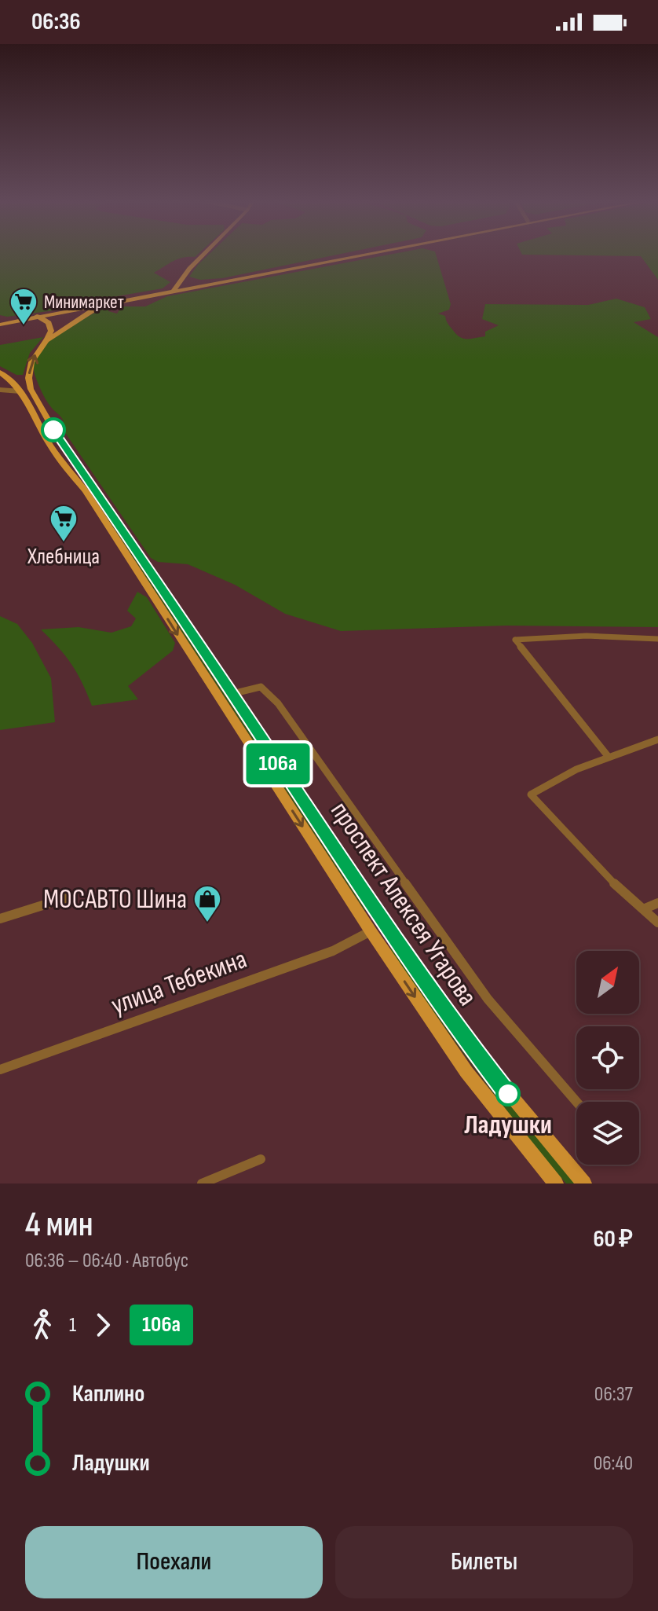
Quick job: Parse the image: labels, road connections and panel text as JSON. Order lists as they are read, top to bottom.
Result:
{
  "streets": {
    "main road": ["проспект Алексея Угарова"],
    "street": ["улица Тебекина"]
  },
  "crossings": [
    ["проспект Алексея Угарова", "улица Тебекина"]
  ],
  "places": {
    "supermarket": ["Минимаркет", "Хлебница"],
    "shop": ["МОСАВТО Шина"],
    "other": ["Ладушки"]
  },
  "lines": ["bus line 106а"],
  "north": "top right",
  "page": {
    "status": "06:36",
    "on_map": "106а",
    "heading": ["4 мин", "06:36 – 06:40 · Автобус", "60 ₽"],
    "legs": ["1", "106а"],
    "list": [
      {
        "name": "Каплино",
        "value": "06:37"
      },
      {
        "name": "Ладушки",
        "value": "06:40"
      }
    ],
    "buttons": ["Поехали", "Билеты"]
  }
}
